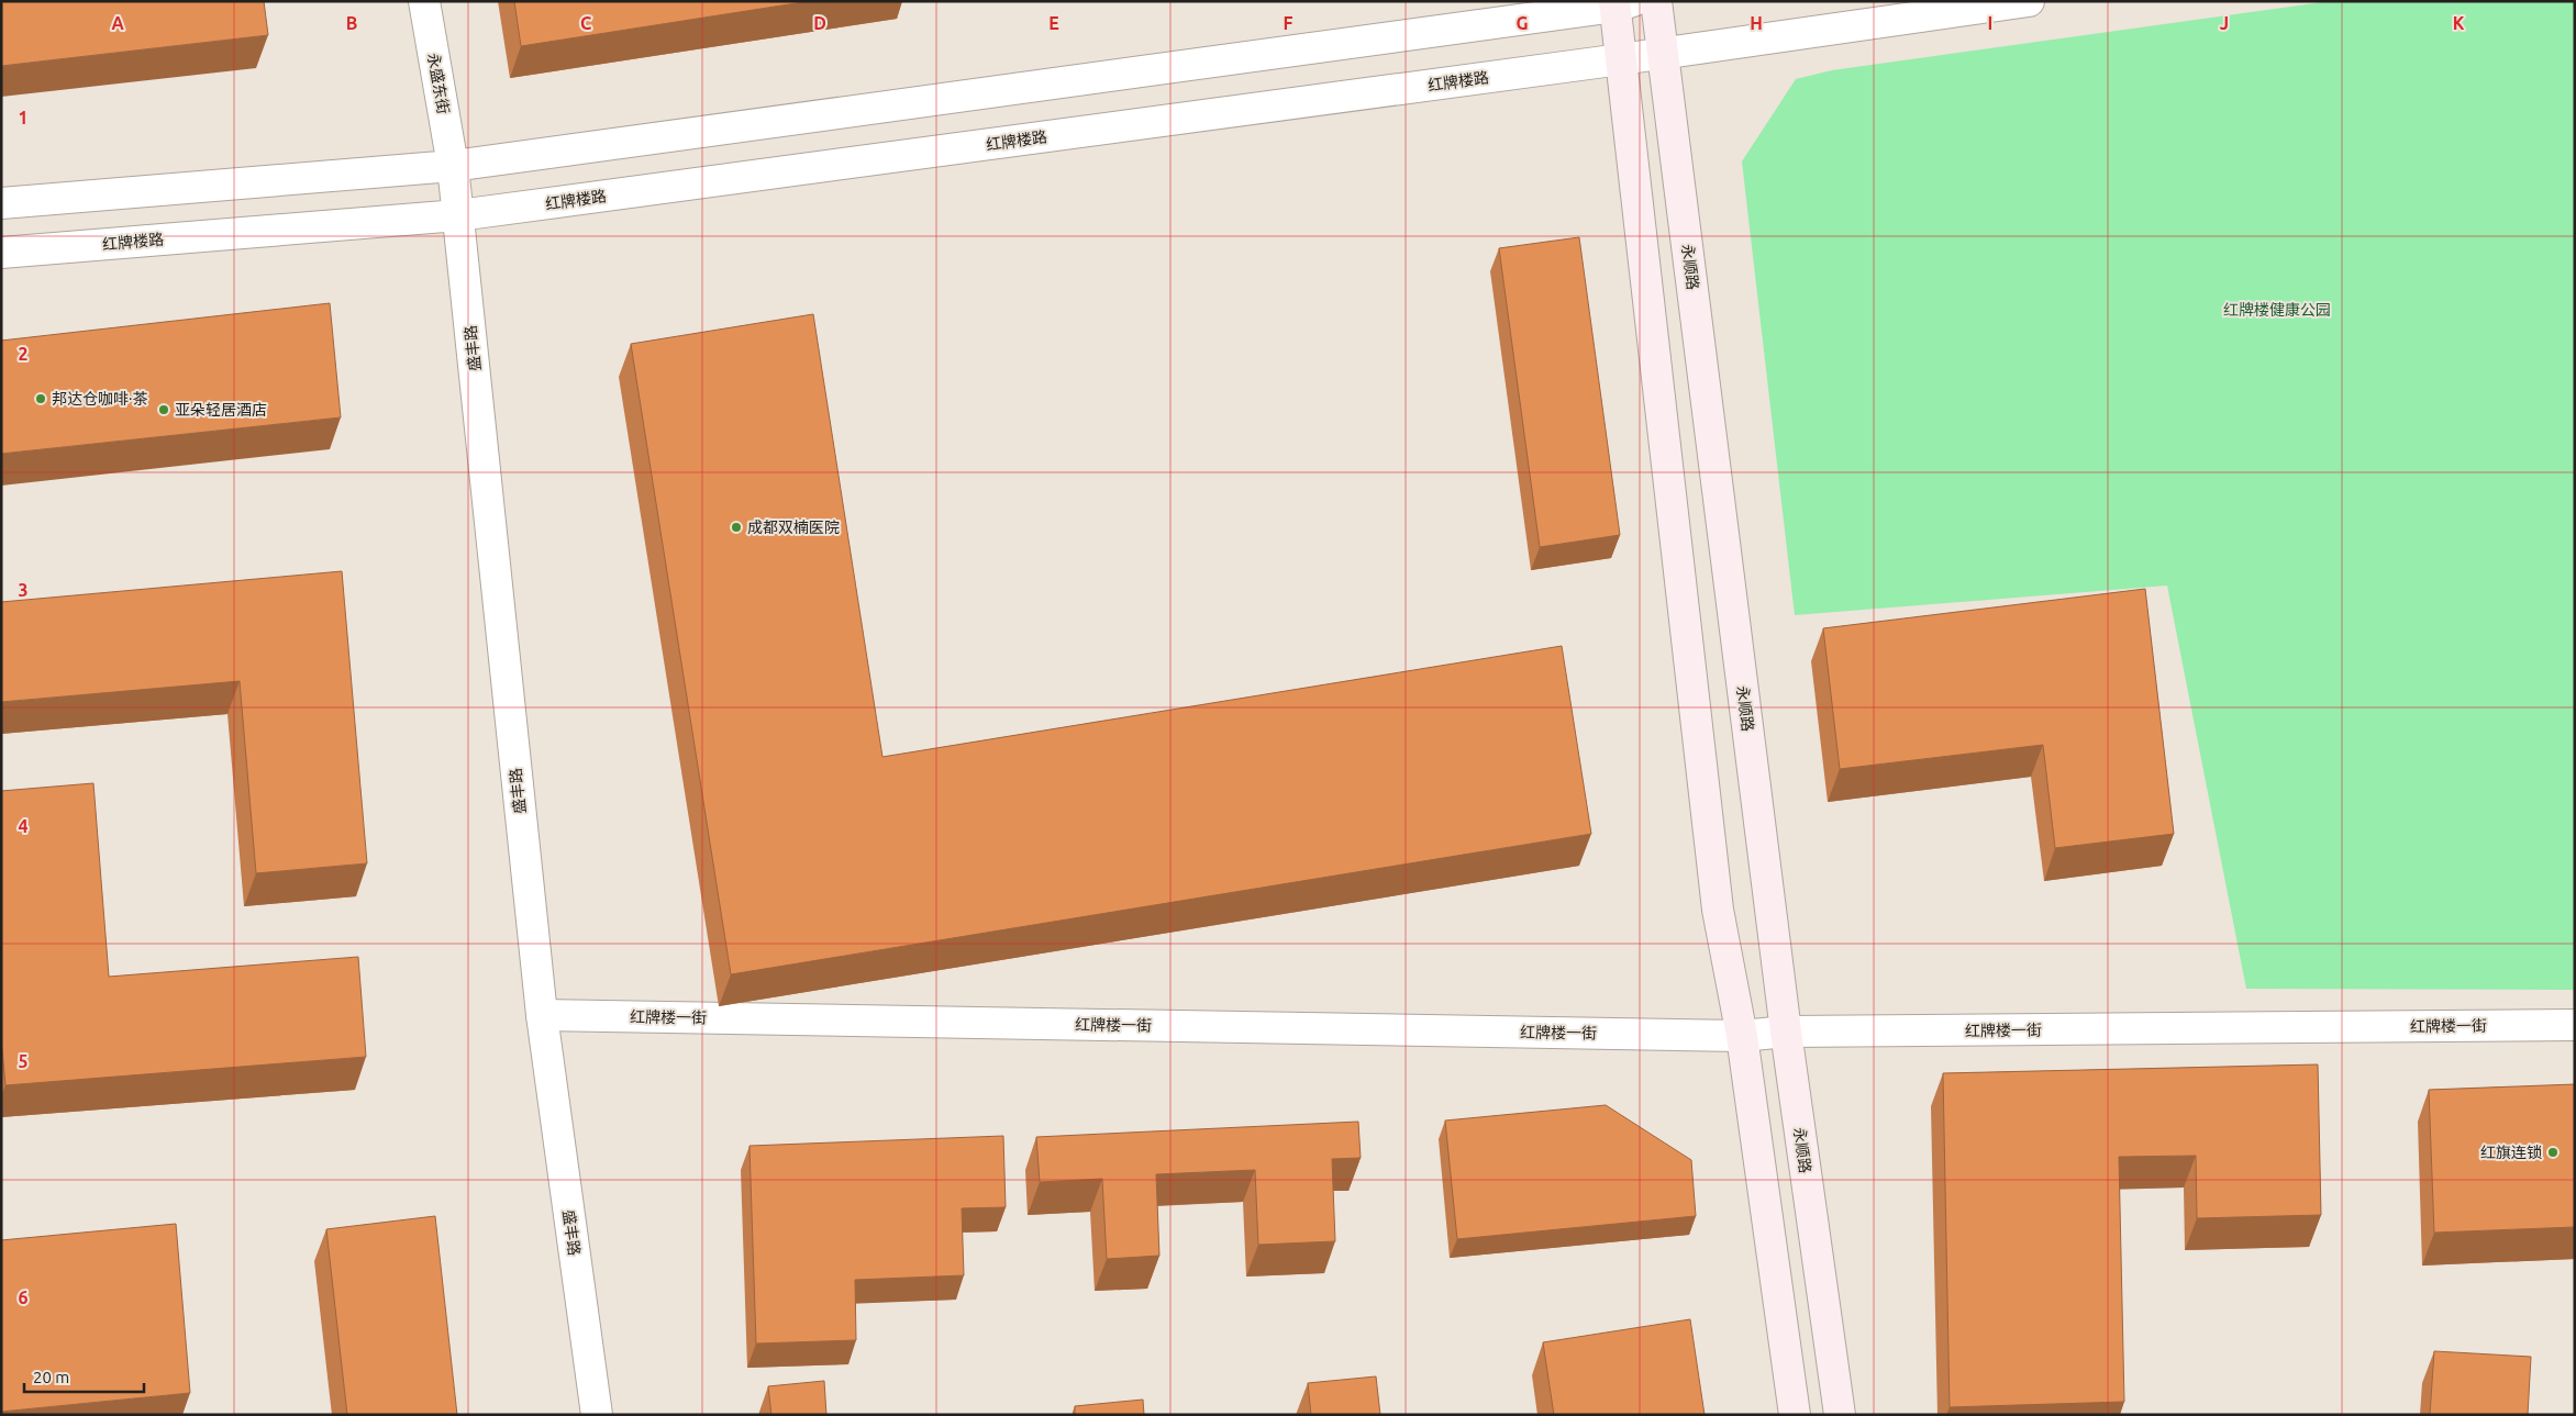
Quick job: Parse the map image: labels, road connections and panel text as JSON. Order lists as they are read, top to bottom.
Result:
{
  "streets": {
    "main road": ["永顺路"],
    "street": [
      "红牌楼路",
      "永盛东街",
      "盛丰路",
      "红牌楼一街"
    ]
  },
  "crossings": [
    ["红牌楼路", "永顺路"],
    ["红牌楼路", "盛丰路"],
    ["永盛东街", "盛丰路"],
    ["永顺路", "红牌楼一街"],
    ["盛丰路", "红牌楼一街"]
  ],
  "parks": ["红牌楼健康公园"],
  "places": [
    "邦达仓咖啡·茶",
    "亚朵轻居酒店",
    "成都双楠医院",
    "红旗连锁"
  ],
  "scale_bar": "20 m",
  "grid": {
    "columns": [
      "A",
      "B",
      "C",
      "D",
      "E",
      "F",
      "G",
      "H",
      "I",
      "J",
      "K"
    ],
    "rows": [
      "1",
      "2",
      "3",
      "4",
      "5",
      "6"
    ]
  }
}
